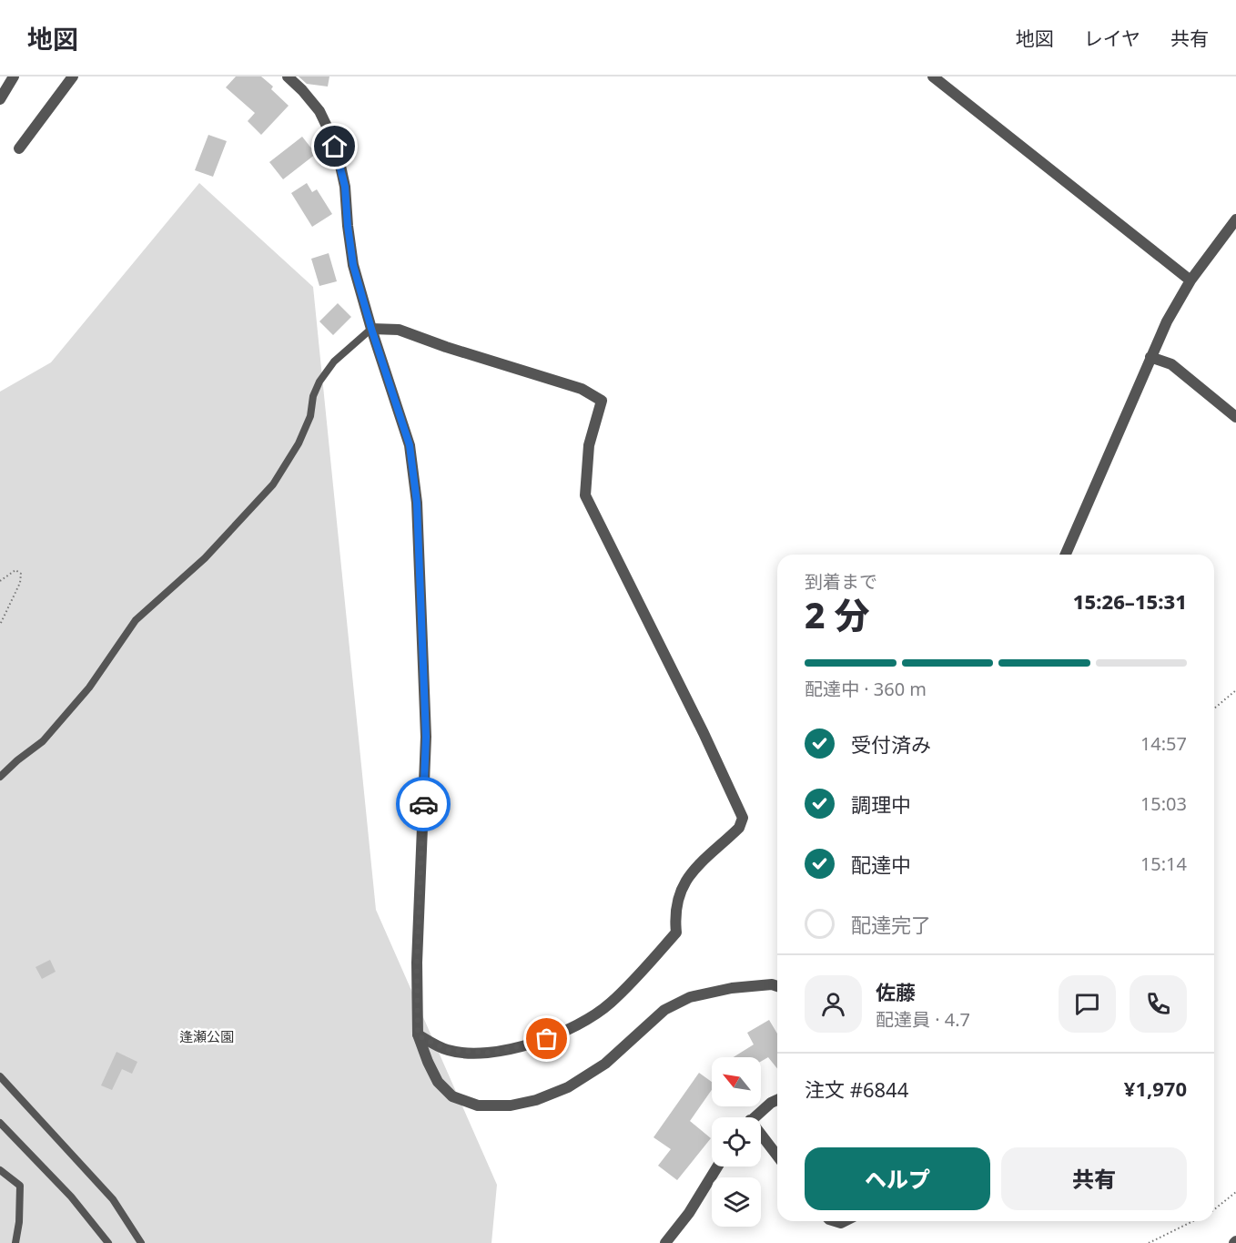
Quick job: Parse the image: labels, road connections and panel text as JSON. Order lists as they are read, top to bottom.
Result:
{
  "parks": ["逢瀬公園"],
  "north": "top left",
  "page": {
    "header": "地図",
    "nav": ["地図", "レイヤ", "共有"],
    "heading": ["2 分", "到着まで", "15:26–15:31"],
    "panel": [
      "佐藤",
      "配達員 · 4.7",
      "注文 #6844",
      "¥1,970"
    ],
    "bar": "配達中 · 360 m",
    "list": [
      ["受付済み", "14:57"],
      ["調理中", "15:03"],
      ["配達中", "15:14"],
      "配達完了"
    ],
    "buttons": ["ヘルプ", "共有"]
  }
}
